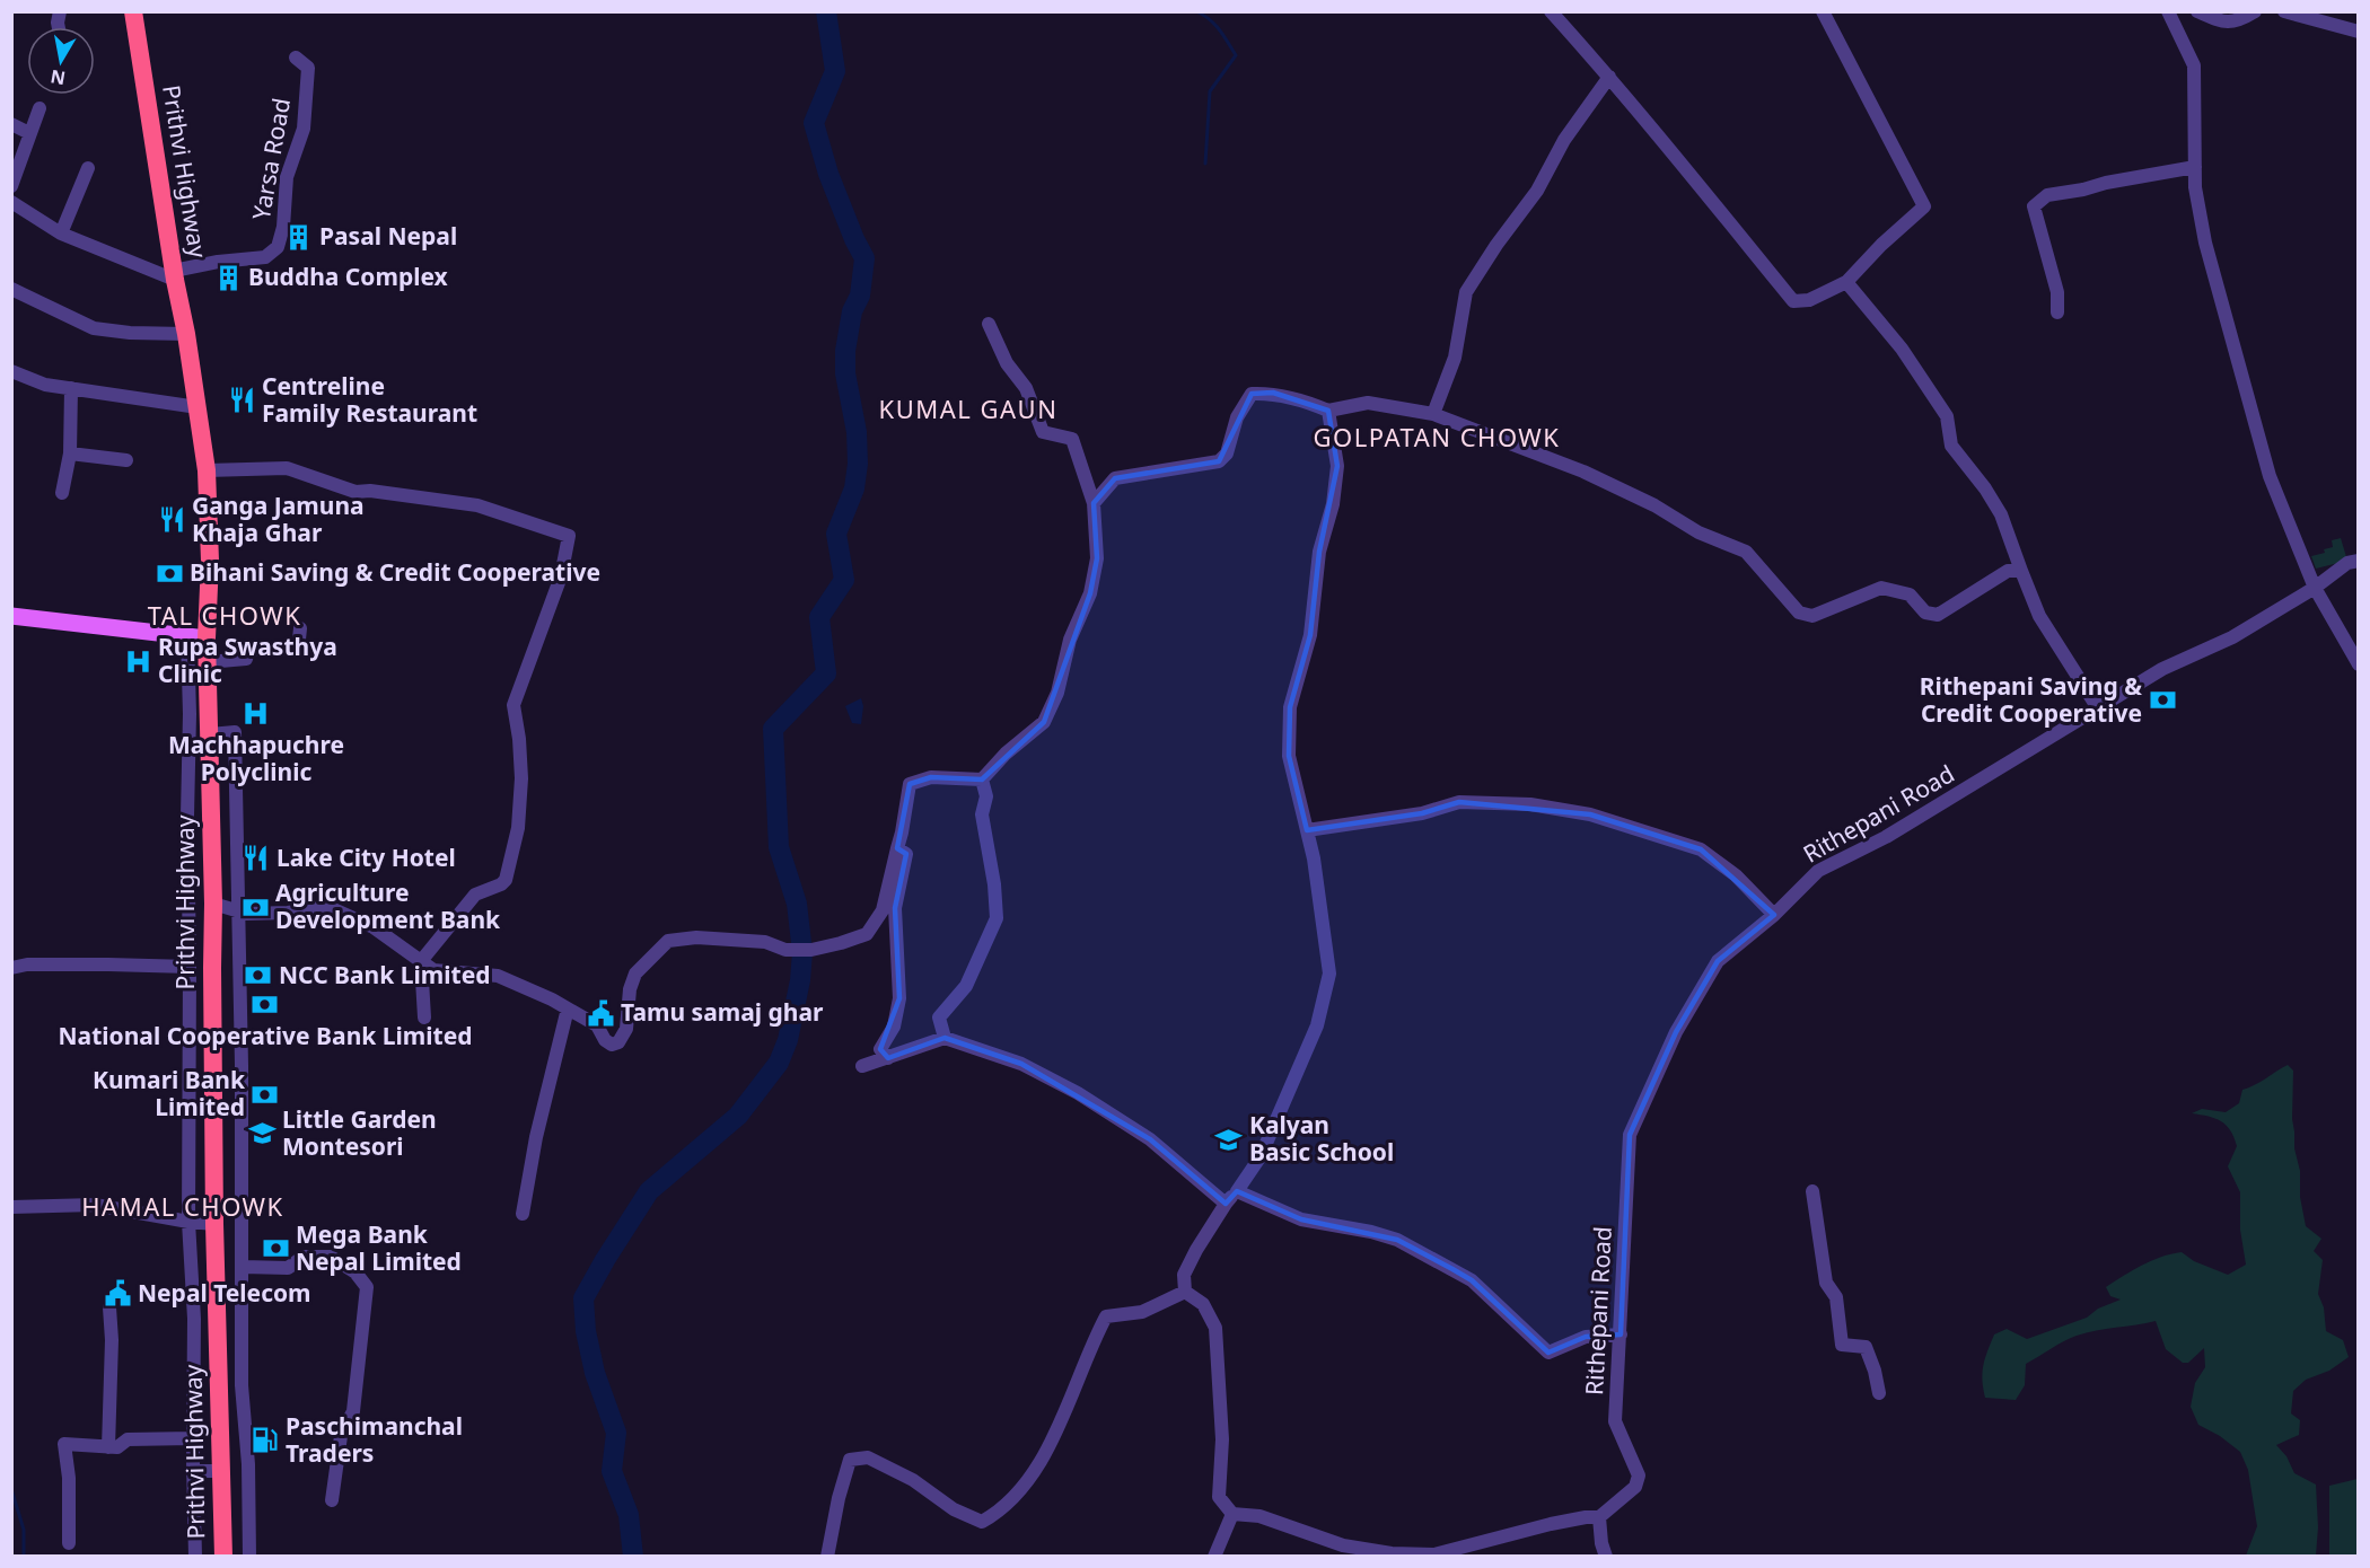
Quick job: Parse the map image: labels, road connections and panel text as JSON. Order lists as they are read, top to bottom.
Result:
{
  "streets": {
    "highway": ["Prithvi Highway"],
    "street": ["Yarsa Road", "Rithepani Road"]
  },
  "crossings": [
    ["Yarsa Road", "Prithvi Highway"]
  ],
  "districts": [
    "KUMAL GAUN",
    "GOLPATAN CHOWK",
    "TAL CHOWK",
    "HAMAL CHOWK"
  ],
  "places": {
    "building": ["Pasal Nepal", "Buddha Complex"],
    "restaurant": ["Centreline Family Restaurant", "Ganga Jamuna Khaja Ghar", "Lake City Hotel"],
    "bank": [
      "Bihani Saving & Credit Cooperative",
      "Rithepani Saving & Credit Cooperative",
      "Agriculture Development Bank",
      "NCC Bank Limited",
      "National Cooperative Bank Limited",
      "Kumari Bank Limited",
      "Mega Bank Nepal Limited"
    ],
    "hospital": ["Rupa Swasthya Clinic", "Machhapuchre Polyclinic"],
    "public building": ["Tamu samaj ghar", "Nepal Telecom"],
    "school or university": ["Little Garden Montesori", "Kalyan Basic School"],
    "fuel station": ["Paschimanchal Traders"]
  },
  "north": "bottom"
}
